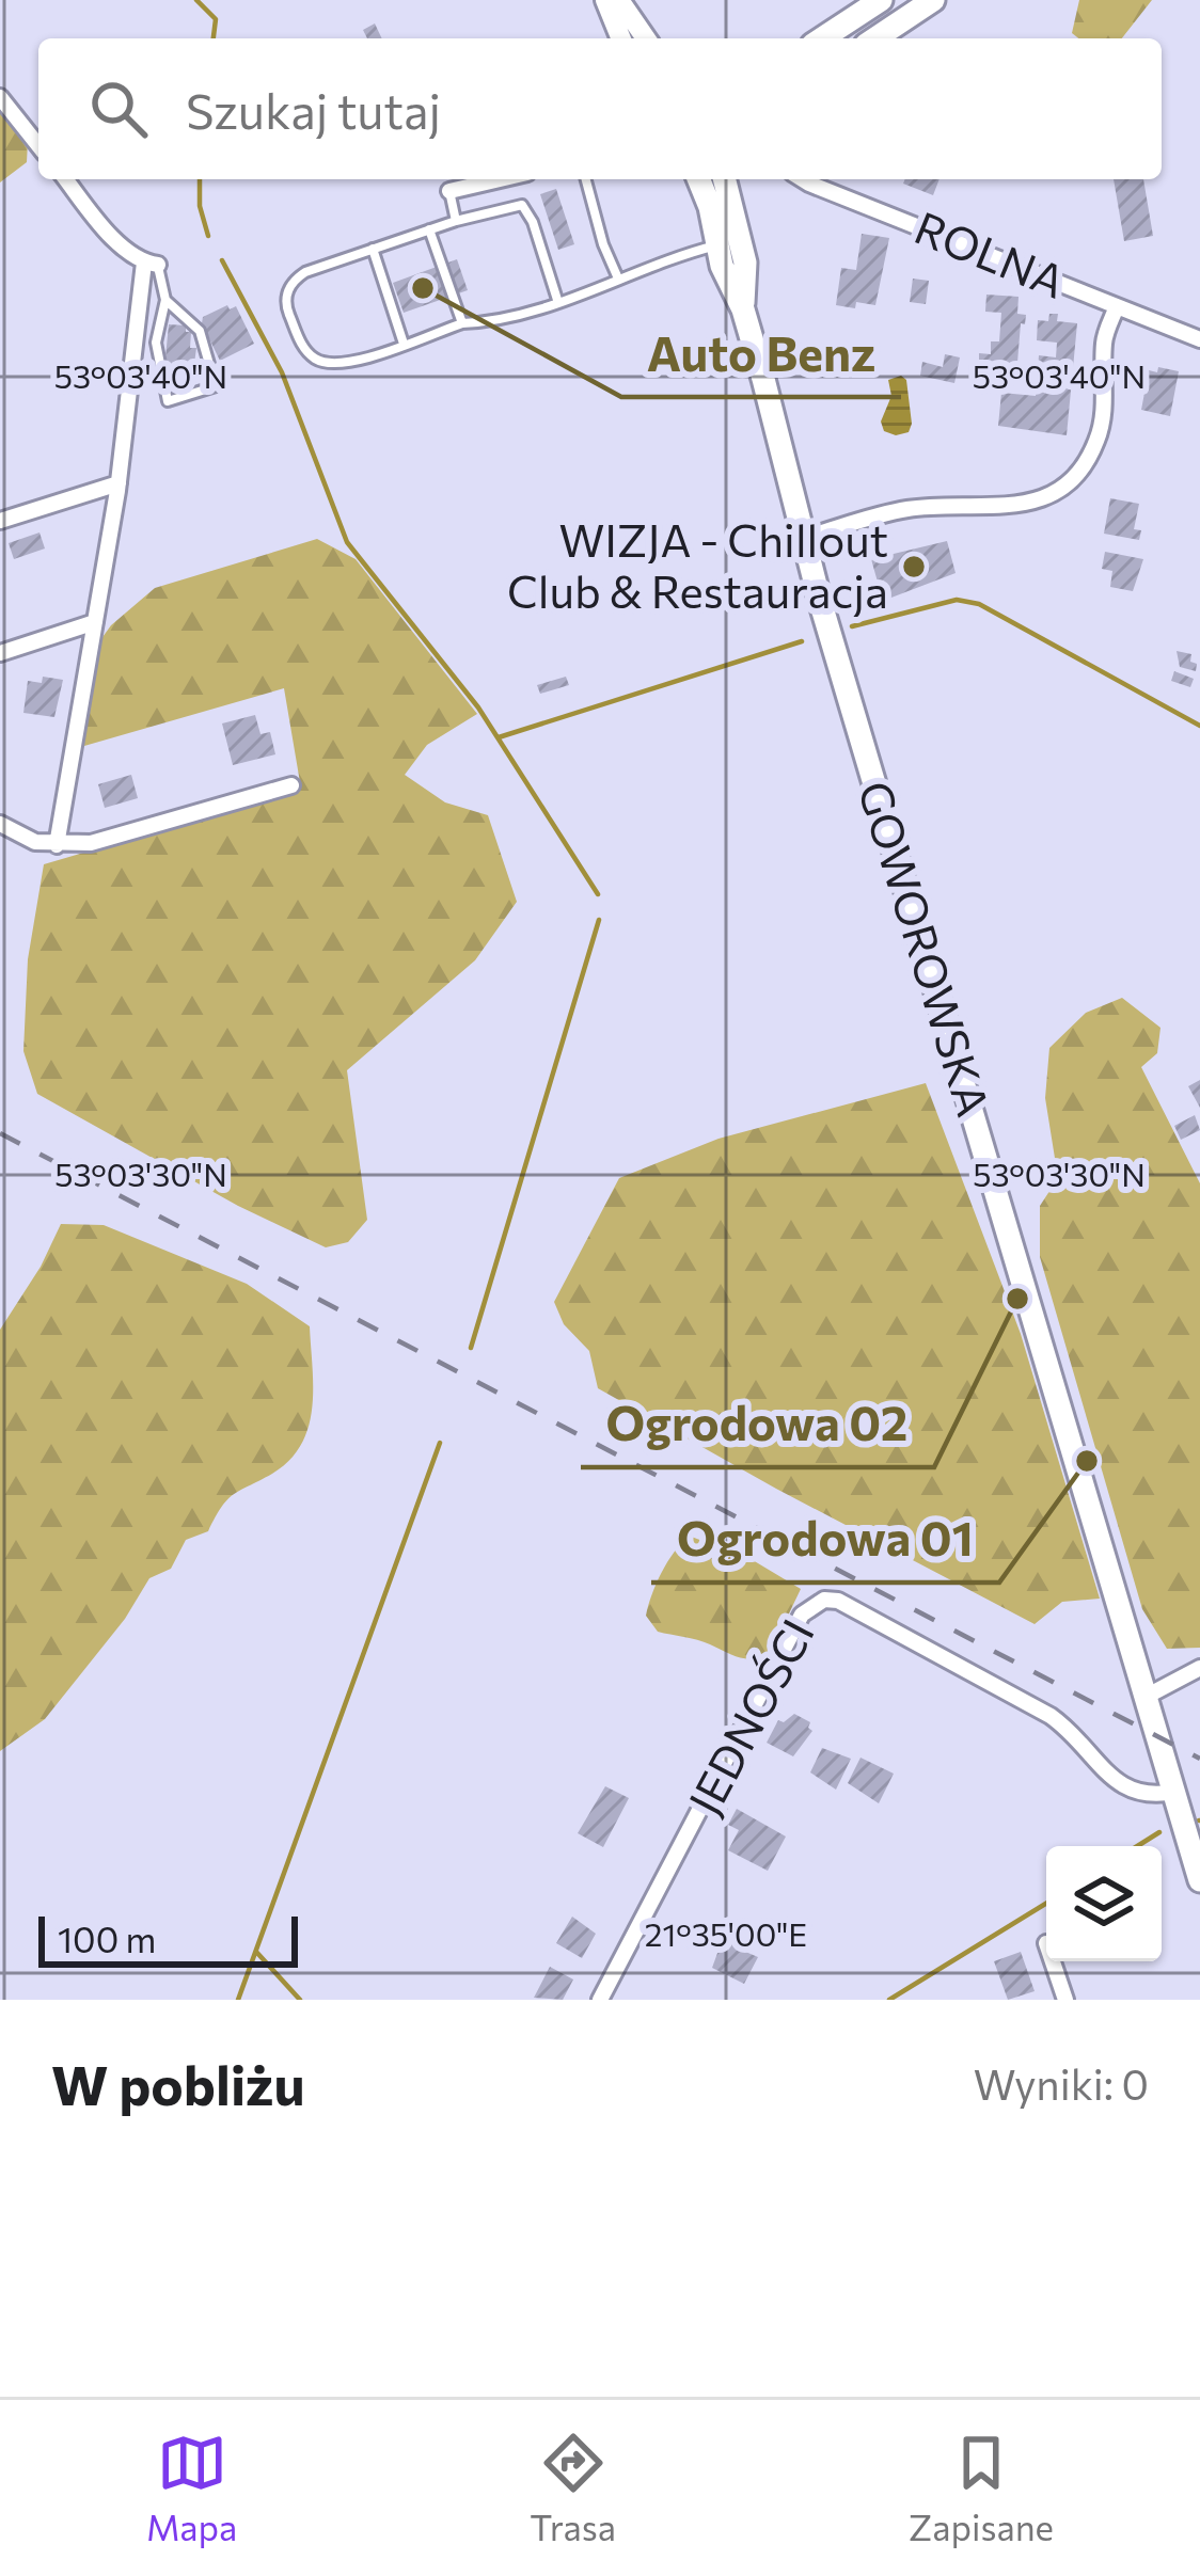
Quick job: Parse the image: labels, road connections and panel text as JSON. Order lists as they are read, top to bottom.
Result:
{
  "streets": {
    "main road": ["GOWOROWSKA"],
    "street": ["ROLNA", "JEDNOŚCI"]
  },
  "crossings": [
    ["ROLNA", "GOWOROWSKA"],
    ["GOWOROWSKA", "JEDNOŚCI"]
  ],
  "places": [
    "Auto Benz",
    "WIZJA - Chillout Club & Restauracja",
    "Ogrodowa 02",
    "Ogrodowa 01"
  ],
  "scale_bar": "100 m",
  "page": {
    "search": "Szukaj tutaj",
    "scale": "100 m",
    "heading": ["W pobliżu", "Wyniki: 0"],
    "nav": ["Mapa", "Trasa", "Zapisane"]
  },
  "coordinates": ["53°03'40\"N", "53°03'30\"N", "21°35'00\"E"]
}
